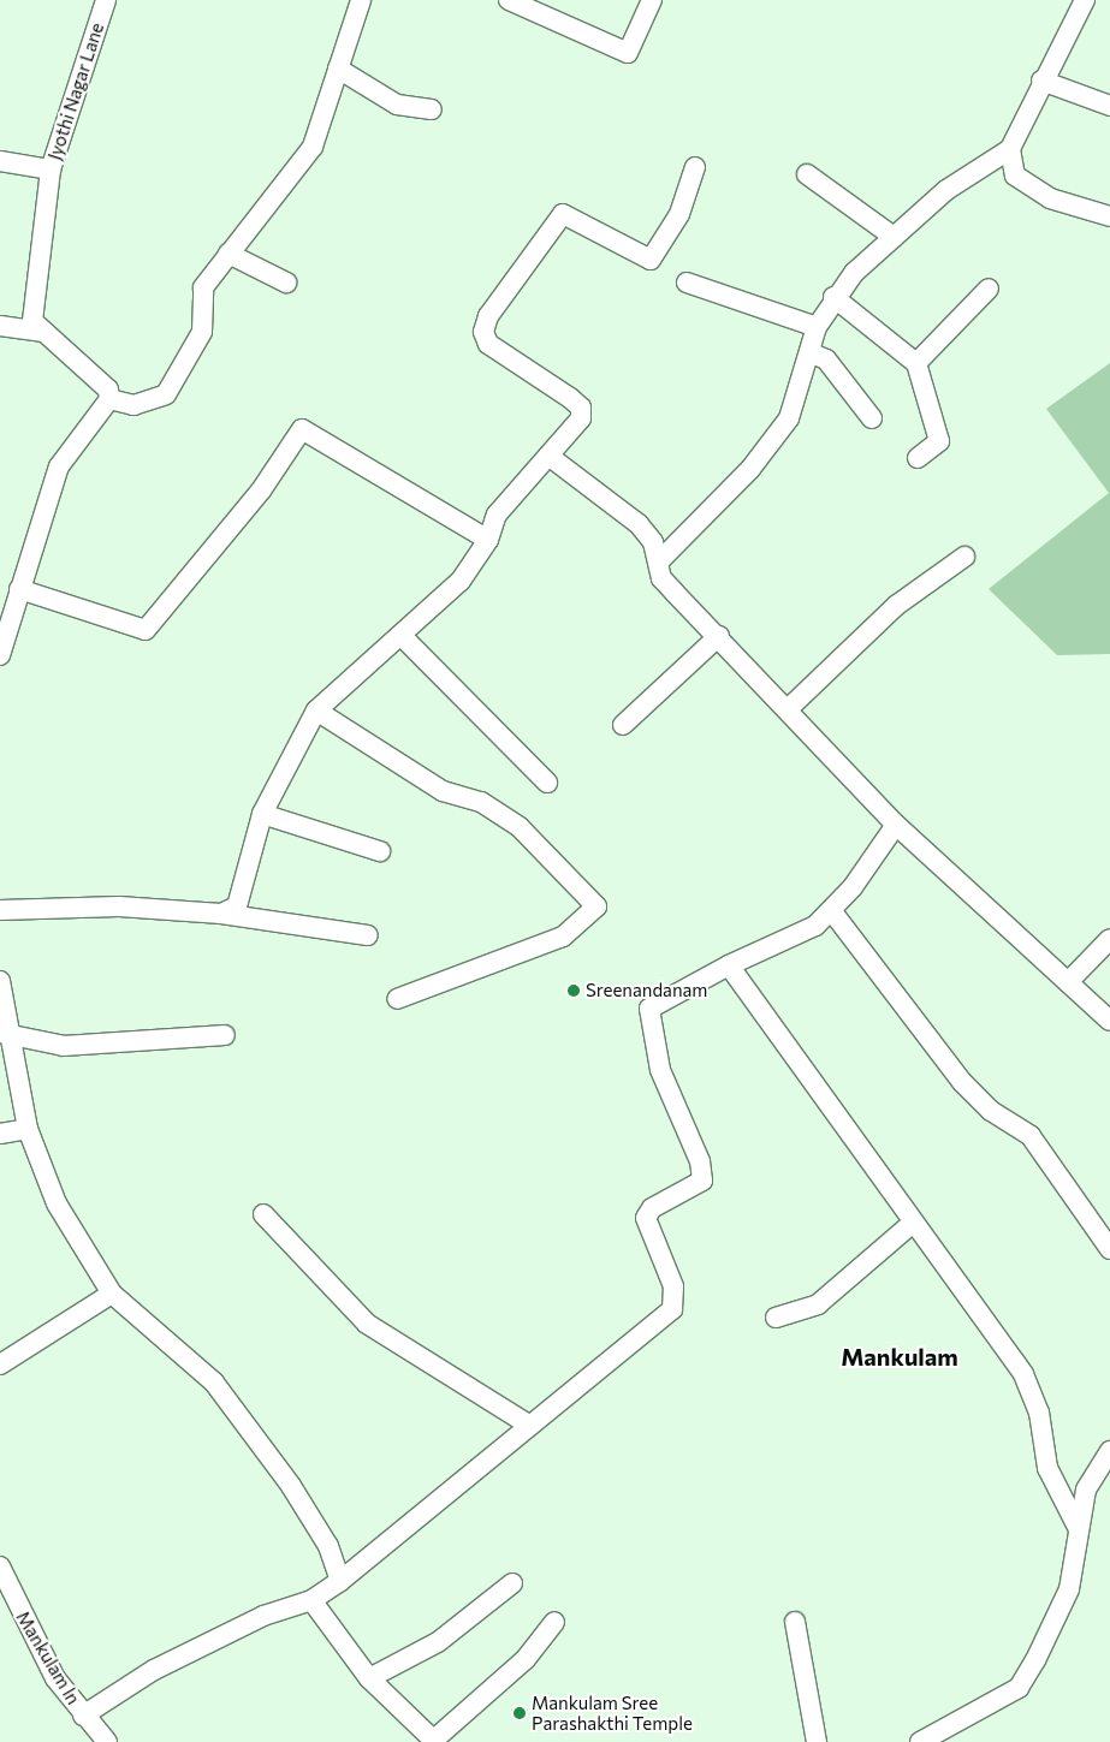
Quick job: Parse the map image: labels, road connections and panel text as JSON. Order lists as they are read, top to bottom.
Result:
{
  "streets": {
    "street": ["Jyothi Nagar Lane", "Mankulam ln"]
  },
  "districts": ["Mankulam"],
  "places": ["Sreenandanam", "Mankulam Sree Parashakthi Temple"]
}
